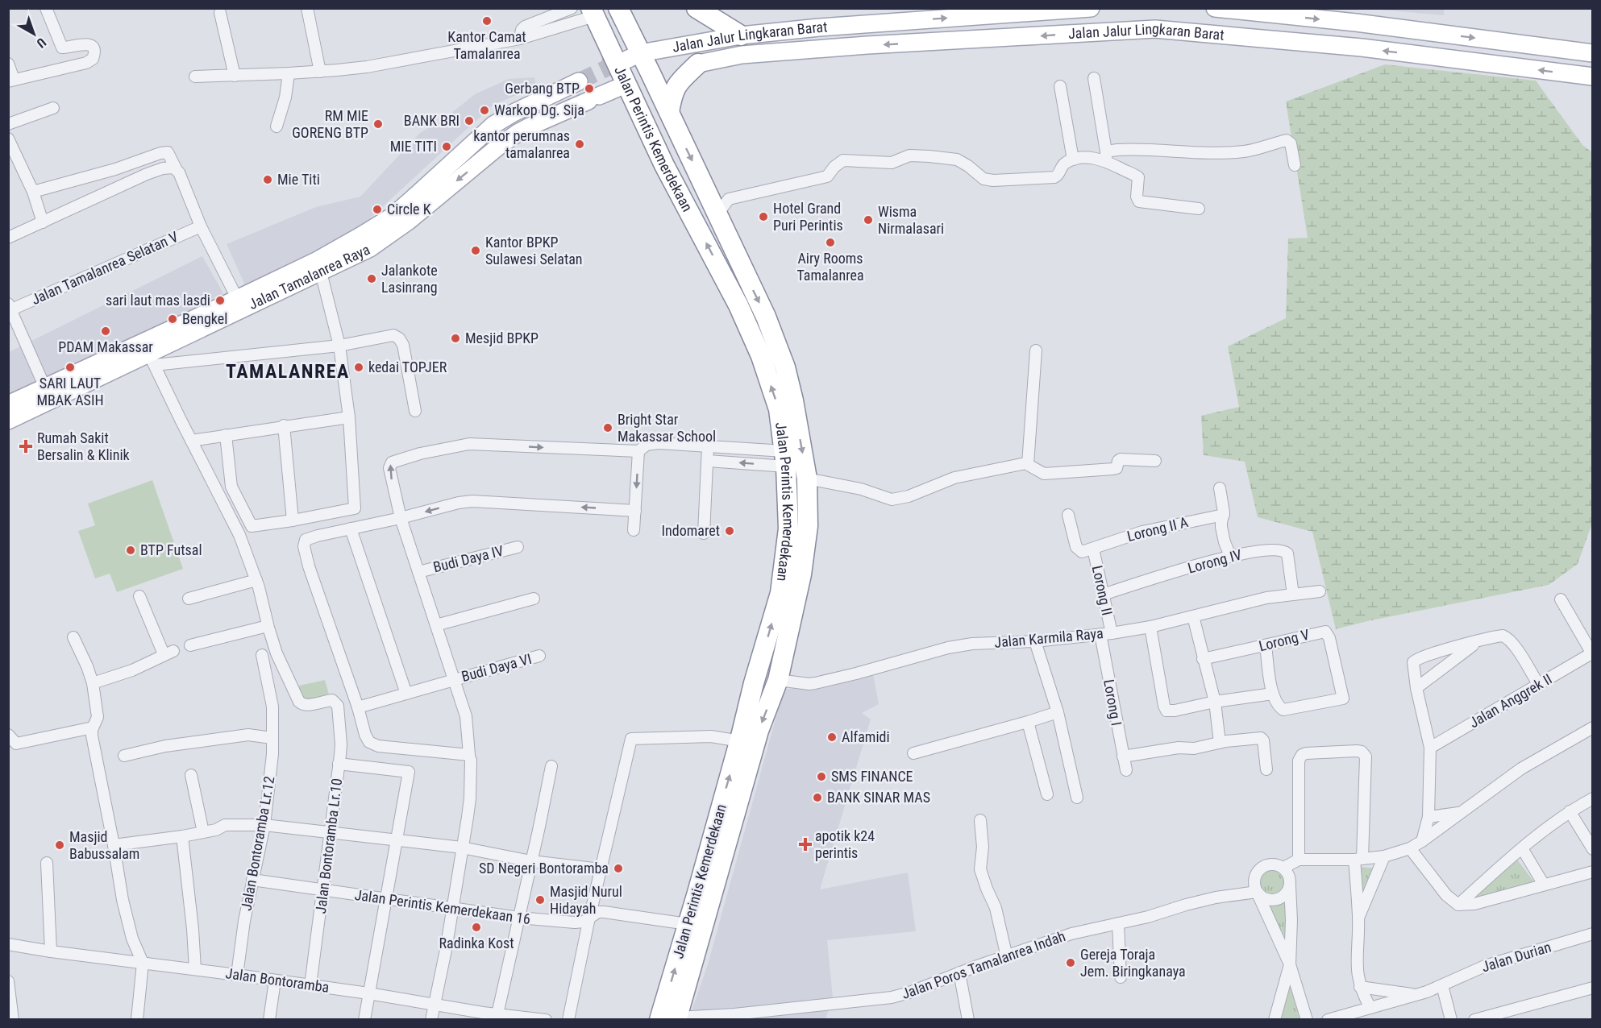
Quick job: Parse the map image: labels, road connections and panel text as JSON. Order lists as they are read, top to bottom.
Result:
{
  "streets": {
    "highway": ["Jalan Perintis Kemerdekaan"],
    "main road": ["Jalan Jalur Lingkaran Barat", "Jalan Tamalanrea Raya"],
    "street": [
      "Jalan Tamalanrea Selatan V",
      "Lorong II A",
      "Budi Daya IV",
      "Lorong IV",
      "Lorong II",
      "Jalan Karmila Raya",
      "Lorong V",
      "Budi Daya VI",
      "Jalan Anggrek II",
      "Lorong I",
      "Jalan Bontoramba Lr.12",
      "Jalan Bontoramba Lr.10",
      "Jalan Perintis Kemerdekaan 16",
      "Jalan Durian",
      "Jalan Poros Tamalanrea Indah",
      "Jalan Bontoramba"
    ]
  },
  "crossings": [
    ["Jalan Jalur Lingkaran Barat", "Jalan Perintis Kemerdekaan"],
    ["Jalan Perintis Kemerdekaan", "Jalan Tamalanrea Raya"],
    ["Jalan Perintis Kemerdekaan", "Jalan Karmila Raya"],
    ["Jalan Perintis Kemerdekaan", "Jalan Perintis Kemerdekaan 16"],
    ["Jalan Perintis Kemerdekaan", "Jalan Poros Tamalanrea Indah"],
    ["Lorong II A", "Lorong II"],
    ["Lorong IV", "Lorong II"],
    ["Lorong IV", "Jalan Karmila Raya"],
    ["Lorong II", "Jalan Karmila Raya"],
    ["Lorong II", "Lorong I"],
    ["Jalan Karmila Raya", "Lorong I"],
    ["Jalan Bontoramba Lr.12", "Jalan Perintis Kemerdekaan 16"],
    ["Jalan Bontoramba Lr.12", "Jalan Bontoramba"],
    ["Jalan Bontoramba Lr.10", "Jalan Perintis Kemerdekaan 16"],
    ["Jalan Bontoramba Lr.10", "Jalan Bontoramba"]
  ],
  "districts": ["TAMALANREA"],
  "places": {
    "other": [
      "Kantor Camat Tamalanrea",
      "Gerbang BTP",
      "Warkop Dg. Sija",
      "BANK BRI",
      "RM MIE GORENG BTP",
      "kantor perumnas tamalanrea",
      "MIE TITI",
      "Mie Titi",
      "Circle K",
      "Hotel Grand Puri Perintis",
      "Wisma Nirmalasari",
      "Airy Rooms Tamalanrea",
      "Kantor BPKP Sulawesi Selatan",
      "Jalankote Lasinrang",
      "sari laut mas lasdi",
      "Bengkel",
      "PDAM Makassar",
      "Mesjid BPKP",
      "SARI LAUT MBAK ASIH",
      "kedai TOPJER",
      "Bright Star Makassar School",
      "Indomaret",
      "BTP Futsal",
      "Alfamidi",
      "SMS FINANCE",
      "BANK SINAR MAS",
      "Masjid Babussalam",
      "SD Negeri Bontoramba",
      "Masjid Nurul Hidayah",
      "Radinka Kost",
      "Gereja Toraja Jem. Biringkanaya"
    ],
    "health": ["Rumah Sakit Bersalin & Klinik", "apotik k24 perintis"]
  },
  "north": "bottom right"
}
